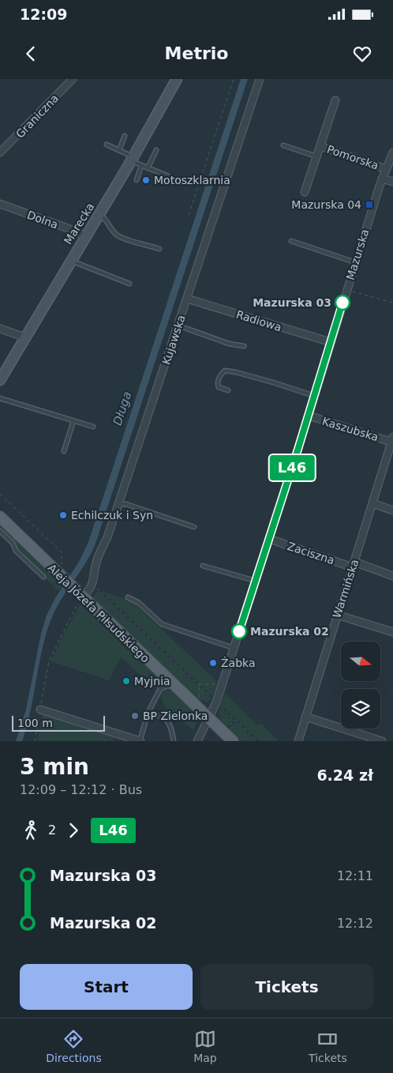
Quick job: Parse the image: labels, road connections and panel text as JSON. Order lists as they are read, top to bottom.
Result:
{
  "streets": {
    "main road": ["Aleja Józefa Piłsudskiego"],
    "street": [
      "Graniczna",
      "Pomorska",
      "Dolna",
      "Marecka",
      "Mazurska",
      "Radiowa",
      "Kujawska",
      "Kaszubska",
      "Zaciszna",
      "Warmińska"
    ]
  },
  "crossings": [
    ["Pomorska", "Mazurska"],
    ["Dolna", "Marecka"],
    ["Mazurska", "Radiowa"],
    ["Mazurska", "Kaszubska"],
    ["Mazurska", "Zaciszna"],
    ["Mazurska", "Aleja Józefa Piłsudskiego"],
    ["Radiowa", "Kujawska"],
    ["Kaszubska", "Warmińska"],
    ["Zaciszna", "Warmińska"]
  ],
  "water": ["Długa"],
  "places": {
    "other": [
      "Motoszklarnia",
      "Mazurska 03",
      "Echilczuk i Syn",
      "Mazurska 02",
      "Żabka",
      "Myjnia",
      "BP Zielonka"
    ],
    "transit": ["Mazurska 04"]
  },
  "lines": ["bus line L46"],
  "scale_bar": "100 m",
  "north": "right",
  "page": {
    "status": "12:09",
    "header": "Metrio",
    "on_map": "L46",
    "scale": "100 m",
    "heading": ["3 min", "12:09 – 12:12 · Bus", "6.24 zł"],
    "legs": ["2", "L46"],
    "list": [
      {
        "name": "Mazurska 03",
        "value": "12:11"
      },
      {
        "name": "Mazurska 02",
        "value": "12:12"
      }
    ],
    "buttons": ["Start", "Tickets"],
    "tabs": ["Directions", "Map", "Tickets"]
  }
}
